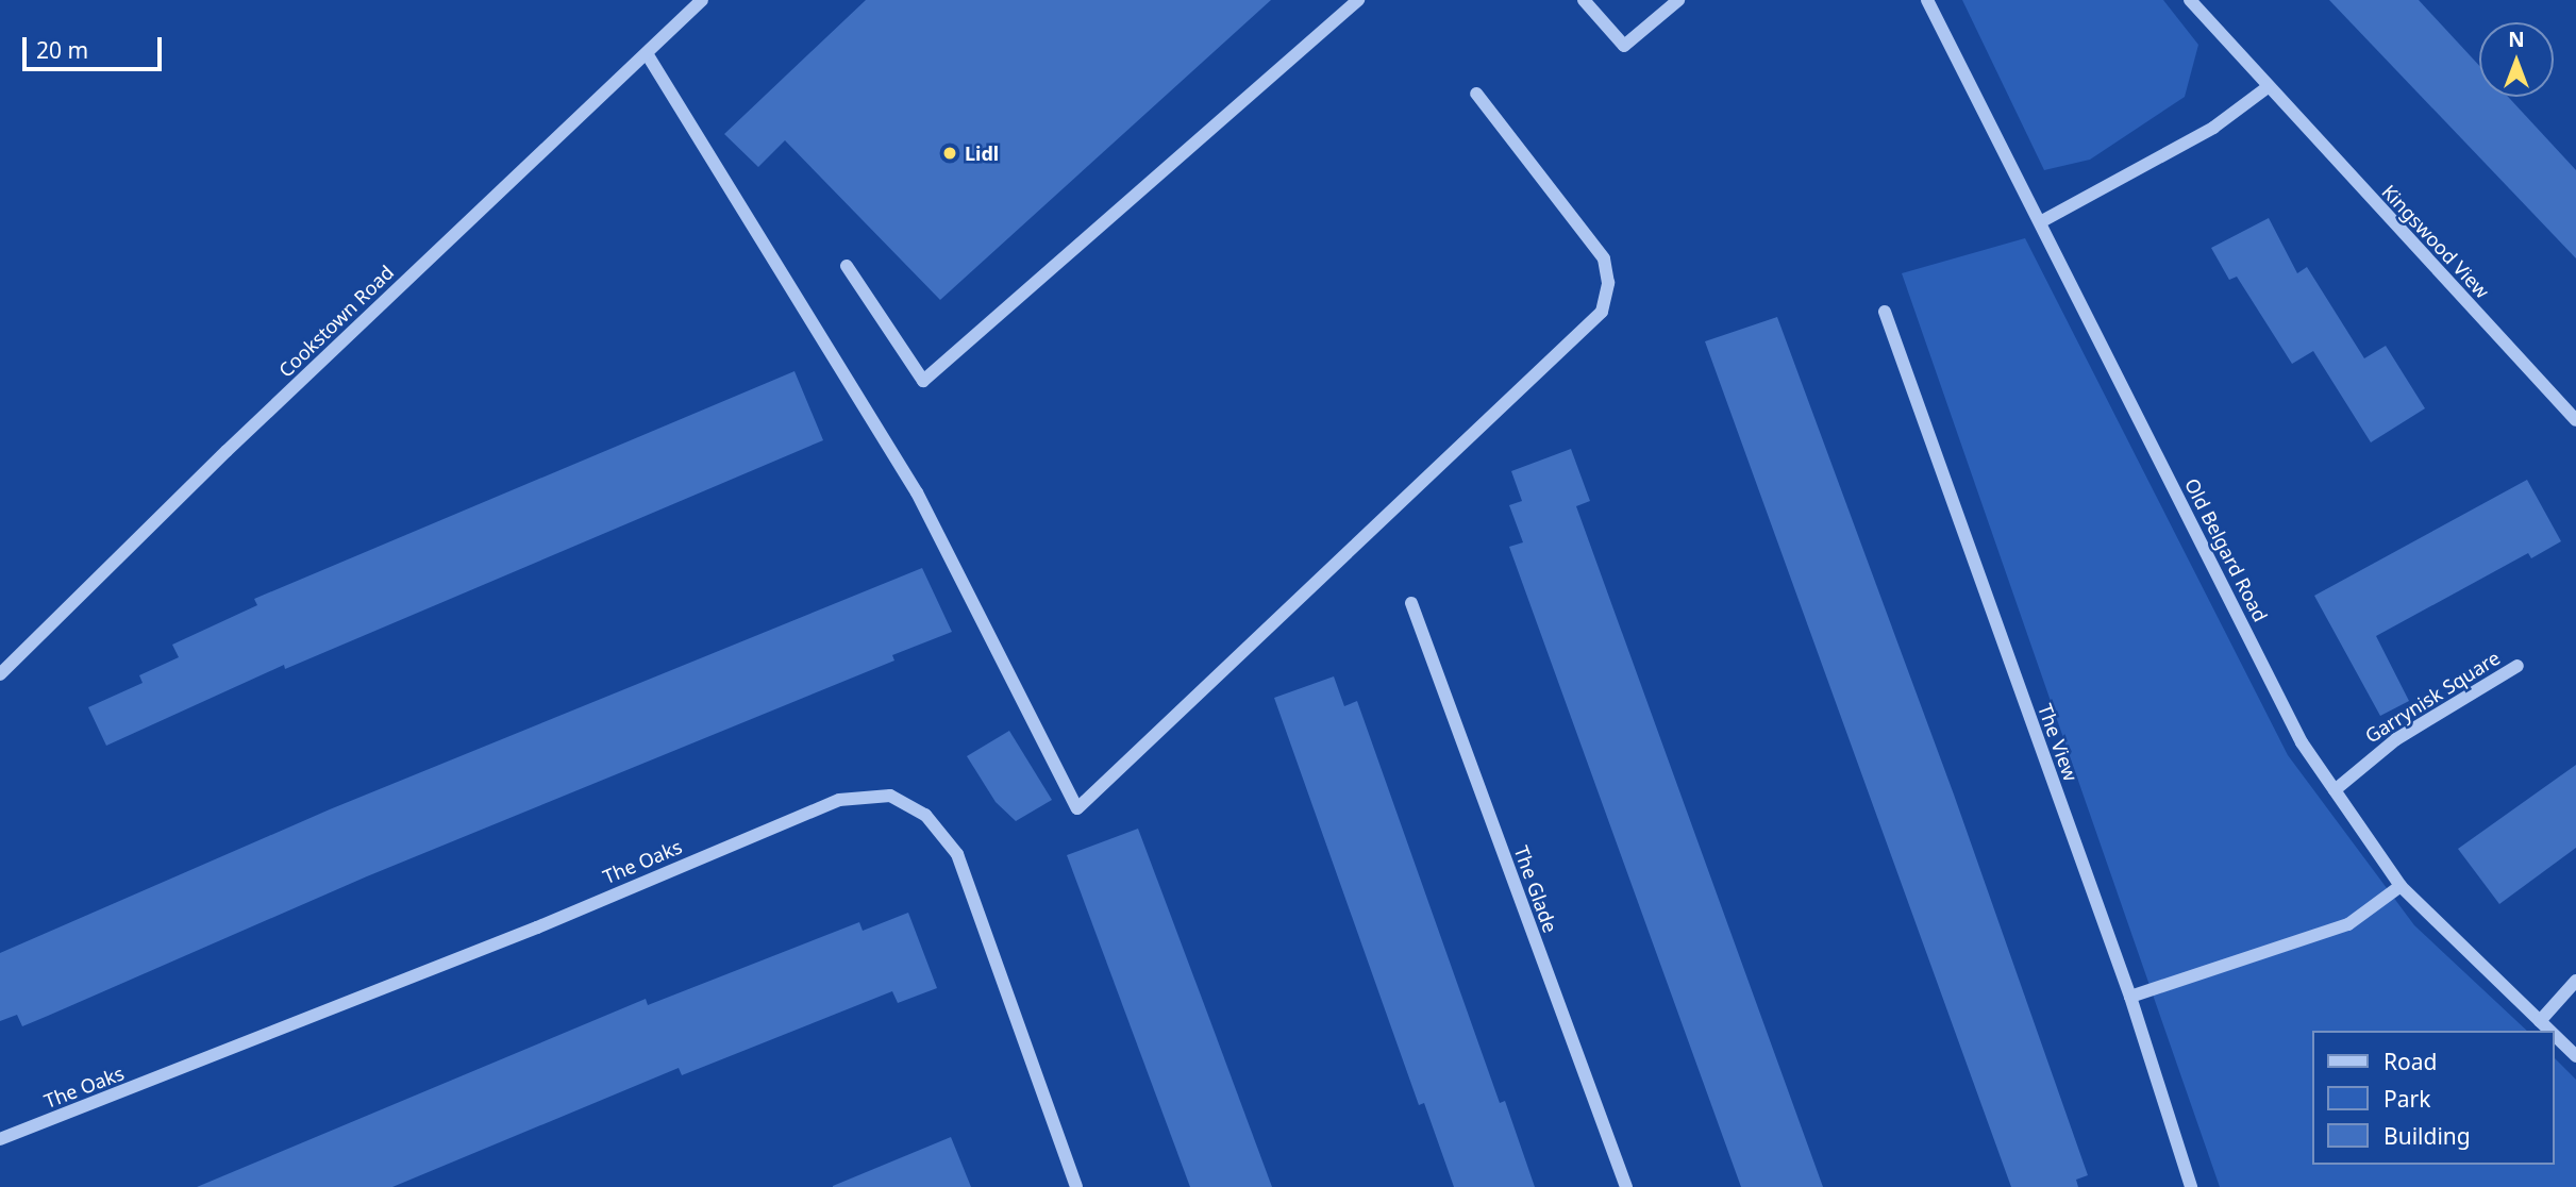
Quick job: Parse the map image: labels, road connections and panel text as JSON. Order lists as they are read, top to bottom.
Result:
{
  "streets": {
    "street": [
      "Kingswood View",
      "Cookstown Road",
      "Old Belgard Road",
      "Garrynisk Square",
      "The View",
      "The Oaks",
      "The Glade"
    ]
  },
  "crossings": [
    ["Old Belgard Road", "Garrynisk Square"]
  ],
  "places": ["Lidl"],
  "legend": ["Road", "Park", "Building"],
  "scale_bar": "20 m",
  "north": "top"
}
